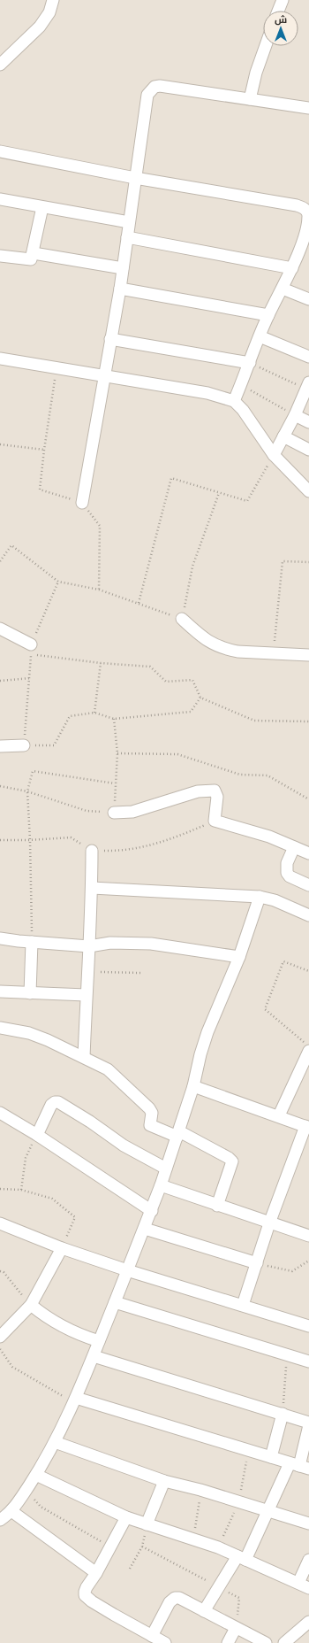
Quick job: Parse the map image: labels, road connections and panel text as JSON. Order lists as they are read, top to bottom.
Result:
{
  "north": "top"
}
